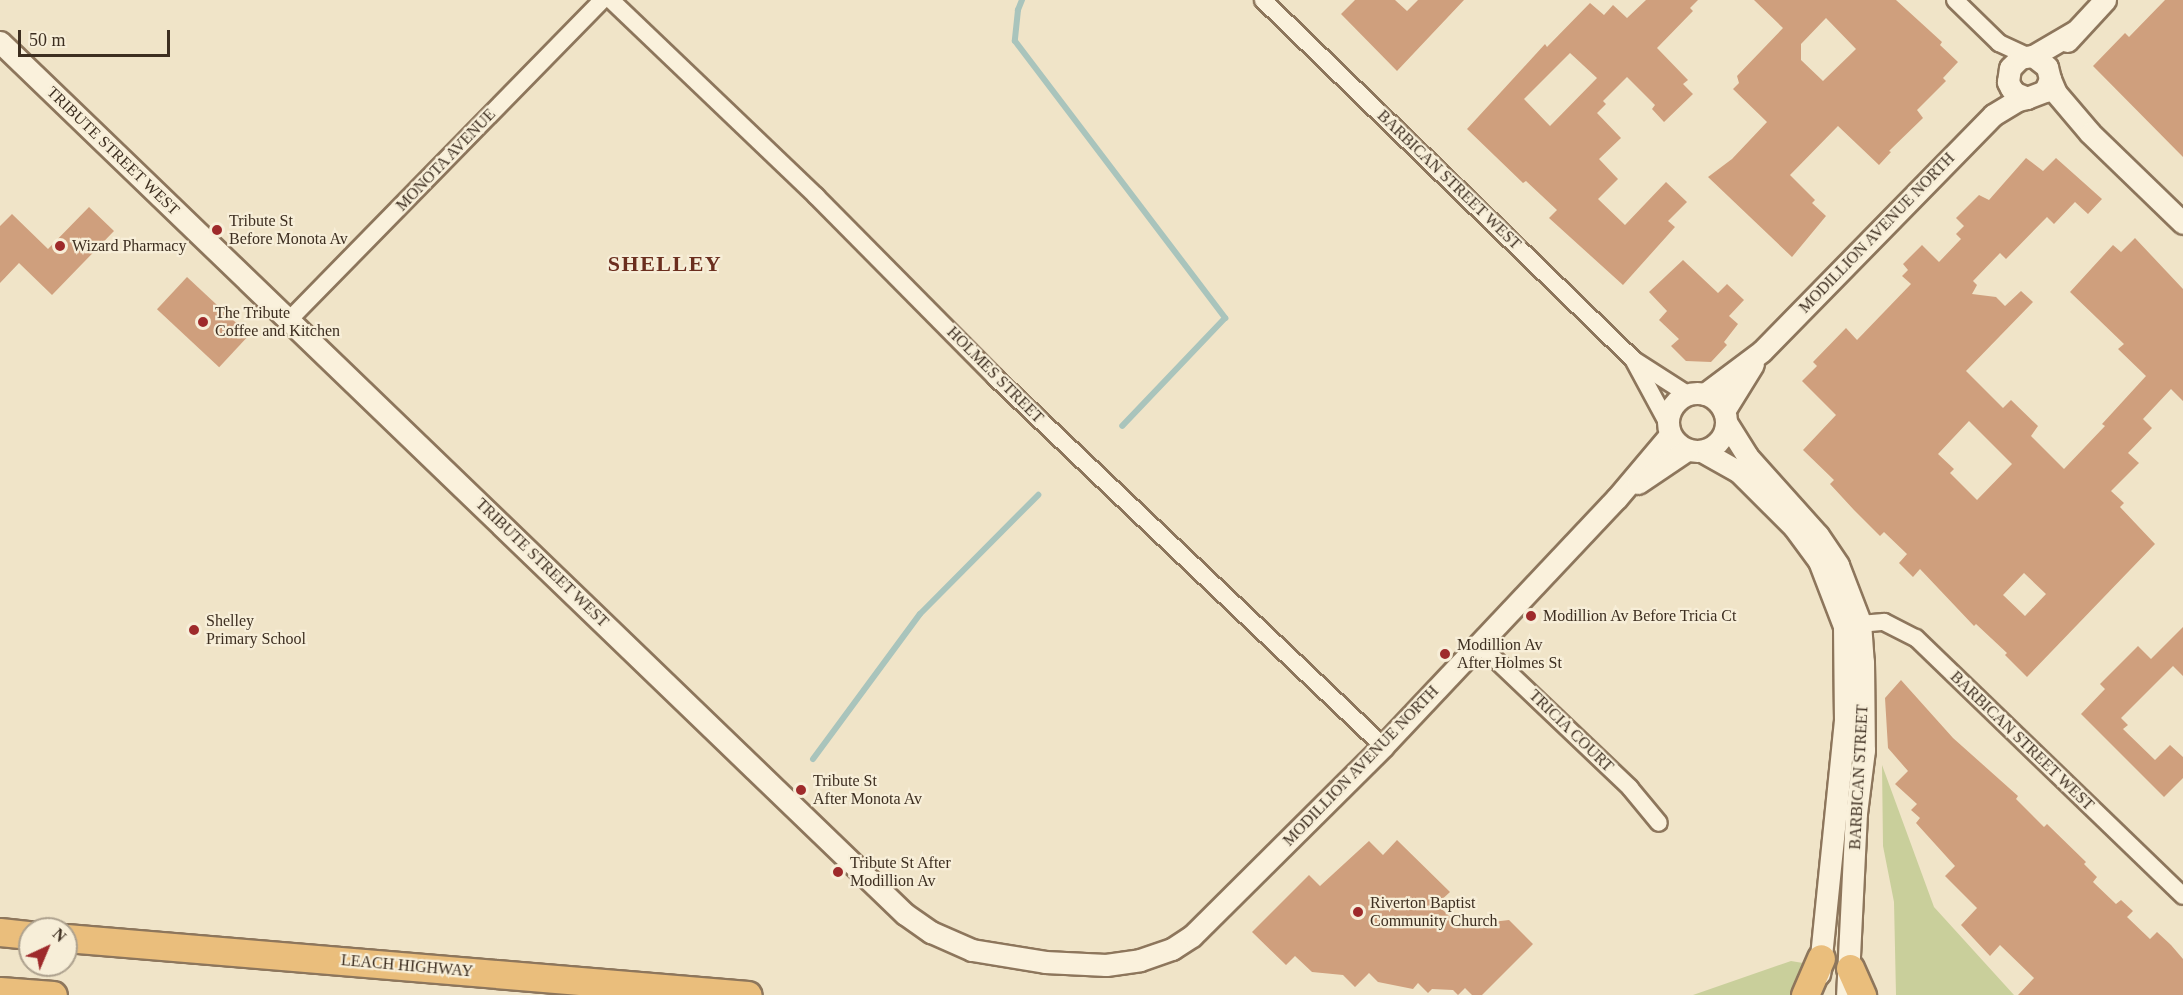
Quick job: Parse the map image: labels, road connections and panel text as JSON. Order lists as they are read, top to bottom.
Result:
{
  "streets": {
    "highway": ["LEACH HIGHWAY"],
    "street": [
      "TRIBUTE STREET WEST",
      "MONOTA AVENUE",
      "BARBICAN STREET WEST",
      "MODILLION AVENUE NORTH",
      "HOLMES STREET",
      "TRICIA COURT",
      "BARBICAN STREET"
    ]
  },
  "crossings": [
    ["TRIBUTE STREET WEST", "MONOTA AVENUE"],
    ["TRIBUTE STREET WEST", "MODILLION AVENUE NORTH"],
    ["BARBICAN STREET WEST", "MODILLION AVENUE NORTH"],
    ["BARBICAN STREET WEST", "BARBICAN STREET"],
    ["MODILLION AVENUE NORTH", "HOLMES STREET"],
    ["MODILLION AVENUE NORTH", "TRICIA COURT"],
    ["MODILLION AVENUE NORTH", "BARBICAN STREET"]
  ],
  "districts": ["SHELLEY"],
  "places": [
    "Tribute St Before Monota Av",
    "Wizard Pharmacy",
    "The Tribute Coffee and Kitchen",
    "Modillion Av Before Tricia Ct",
    "Shelley Primary School",
    "Modillion Av After Holmes St",
    "Tribute St After Monota Av",
    "Tribute St After Modillion Av",
    "Riverton Baptist Community Church"
  ],
  "scale_bar": "50 m",
  "north": "top right"
}
